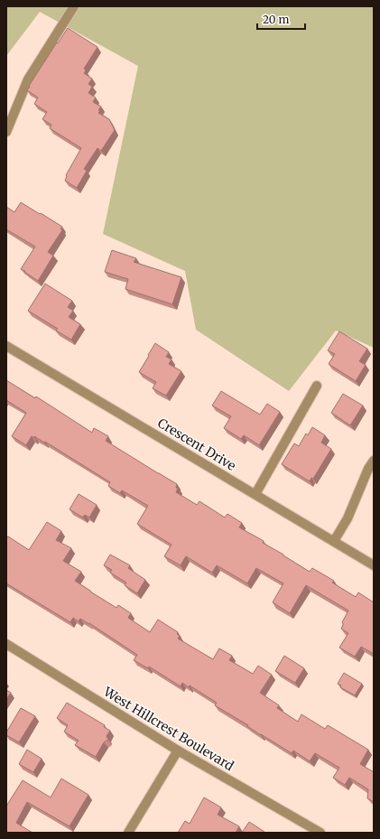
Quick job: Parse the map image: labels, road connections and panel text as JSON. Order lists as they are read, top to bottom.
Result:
{
  "streets": {
    "street": ["Crescent Drive", "West Hillcrest Boulevard"]
  },
  "scale_bar": "20 m"
}
